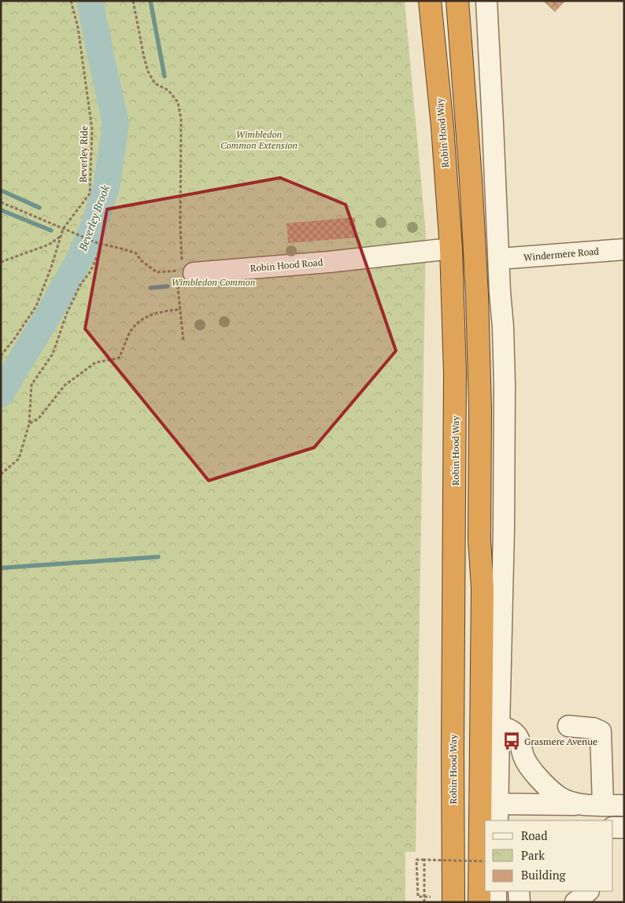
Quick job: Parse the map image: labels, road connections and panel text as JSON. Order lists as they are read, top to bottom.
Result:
{
  "streets": {
    "highway": ["Robin Hood Way"],
    "street": ["Windermere Road", "Robin Hood Road"],
    "path": ["Beverley Ride"]
  },
  "crossings": [
    ["Robin Hood Way", "Robin Hood Road"]
  ],
  "water": ["Beverley Brook"],
  "parks": ["Wimbledon Common Extension", "Wimbledon Common"],
  "places": {
    "bus stop": ["Grasmere Avenue"]
  },
  "legend": ["Road", "Park", "Building"]
}
